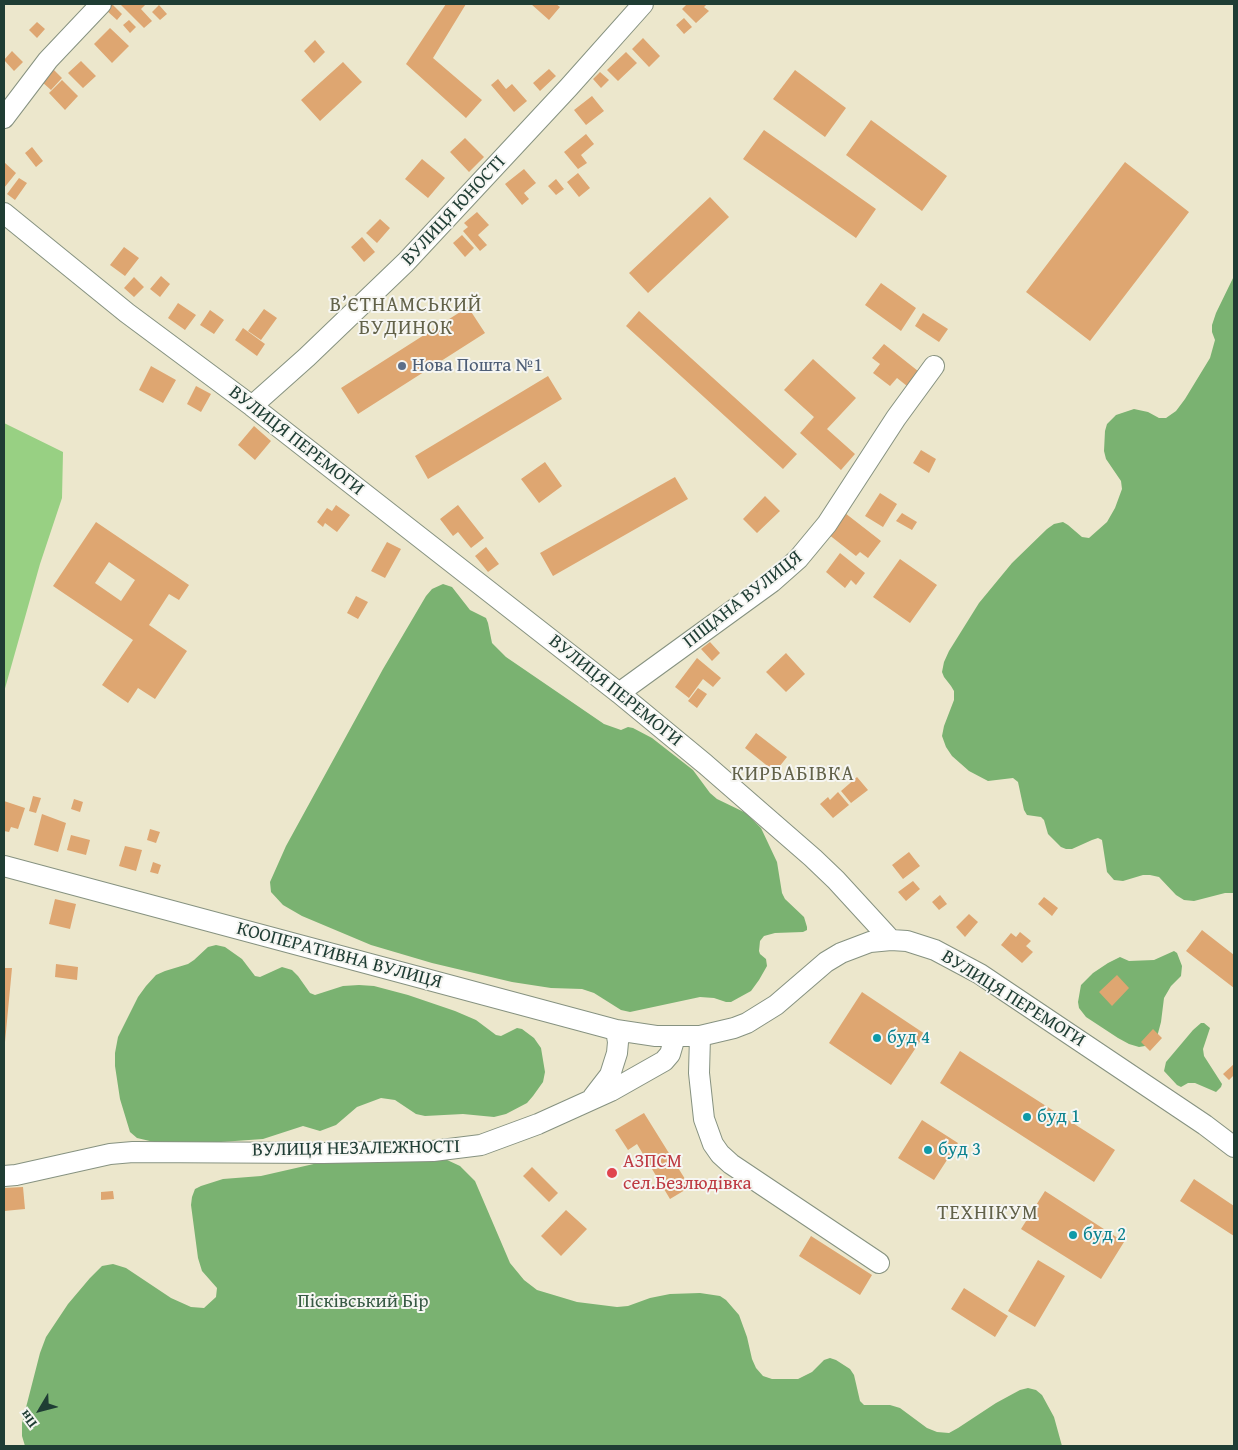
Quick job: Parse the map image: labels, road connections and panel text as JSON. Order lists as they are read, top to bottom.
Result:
{
  "streets": {
    "street": [
      "ВУЛИЦЯ ЮНОСТІ",
      "ВУЛИЦЯ ПЕРЕМОГИ",
      "ПІЩАНА ВУЛИЦЯ",
      "КООПЕРАТИВНА ВУЛИЦЯ",
      "ВУЛИЦЯ НЕЗАЛЕЖНОСТІ"
    ]
  },
  "crossings": [
    ["ВУЛИЦЯ ЮНОСТІ", "ВУЛИЦЯ ПЕРЕМОГИ"],
    ["ВУЛИЦЯ ПЕРЕМОГИ", "ПІЩАНА ВУЛИЦЯ"],
    ["ВУЛИЦЯ ПЕРЕМОГИ", "КООПЕРАТИВНА ВУЛИЦЯ"],
    ["КООПЕРАТИВНА ВУЛИЦЯ", "ВУЛИЦЯ НЕЗАЛЕЖНОСТІ"]
  ],
  "districts": ["В’ЄТНАМСЬКИЙ БУДИНОК", "КИРБАБІВКА", "ТЕХНІКУМ"],
  "parks": ["Пісківський Бір"],
  "places": [
    "Нова Пошта №1",
    "буд 4",
    "буд 1",
    "буд 3",
    "АЗПСМ сел.Безлюдівка",
    "буд 2"
  ],
  "north": "bottom left"
}
